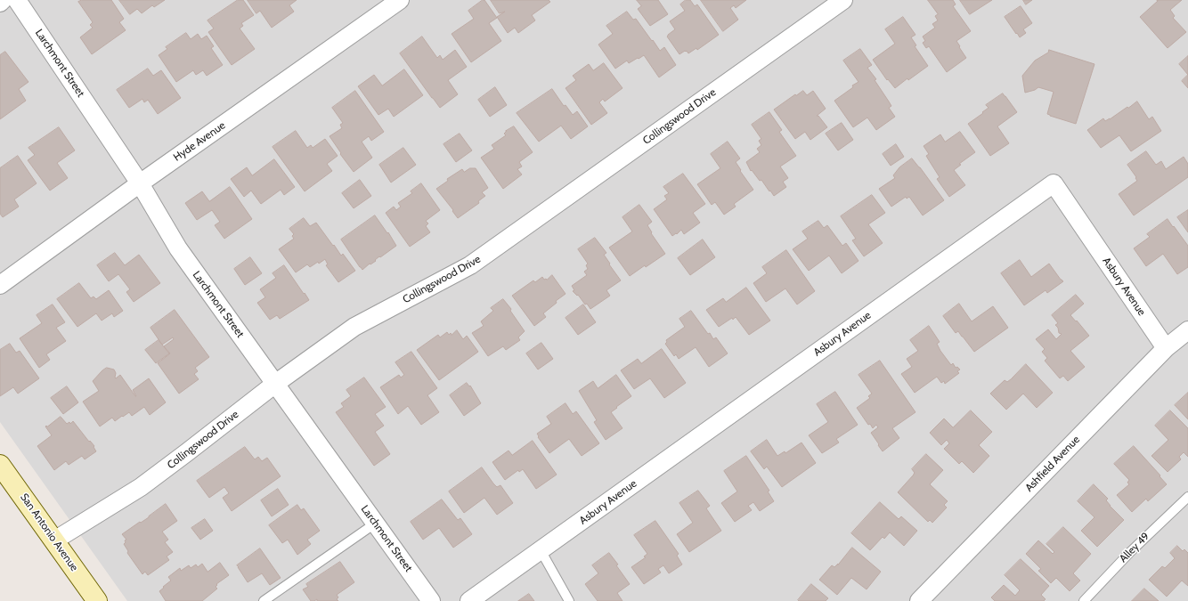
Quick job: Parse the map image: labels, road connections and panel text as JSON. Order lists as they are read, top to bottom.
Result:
{
  "streets": {
    "main road": ["San Antonio Avenue"],
    "street": [
      "Larchmont Street",
      "Collingswood Drive",
      "Hyde Avenue",
      "Asbury Avenue",
      "Ashfield Avenue"
    ],
    "lane": ["Alley 49"]
  },
  "crossings": [
    ["Larchmont Street", "Collingswood Drive"],
    ["Larchmont Street", "Hyde Avenue"],
    ["Collingswood Drive", "San Antonio Avenue"],
    ["Asbury Avenue", "Ashfield Avenue"]
  ]
}
